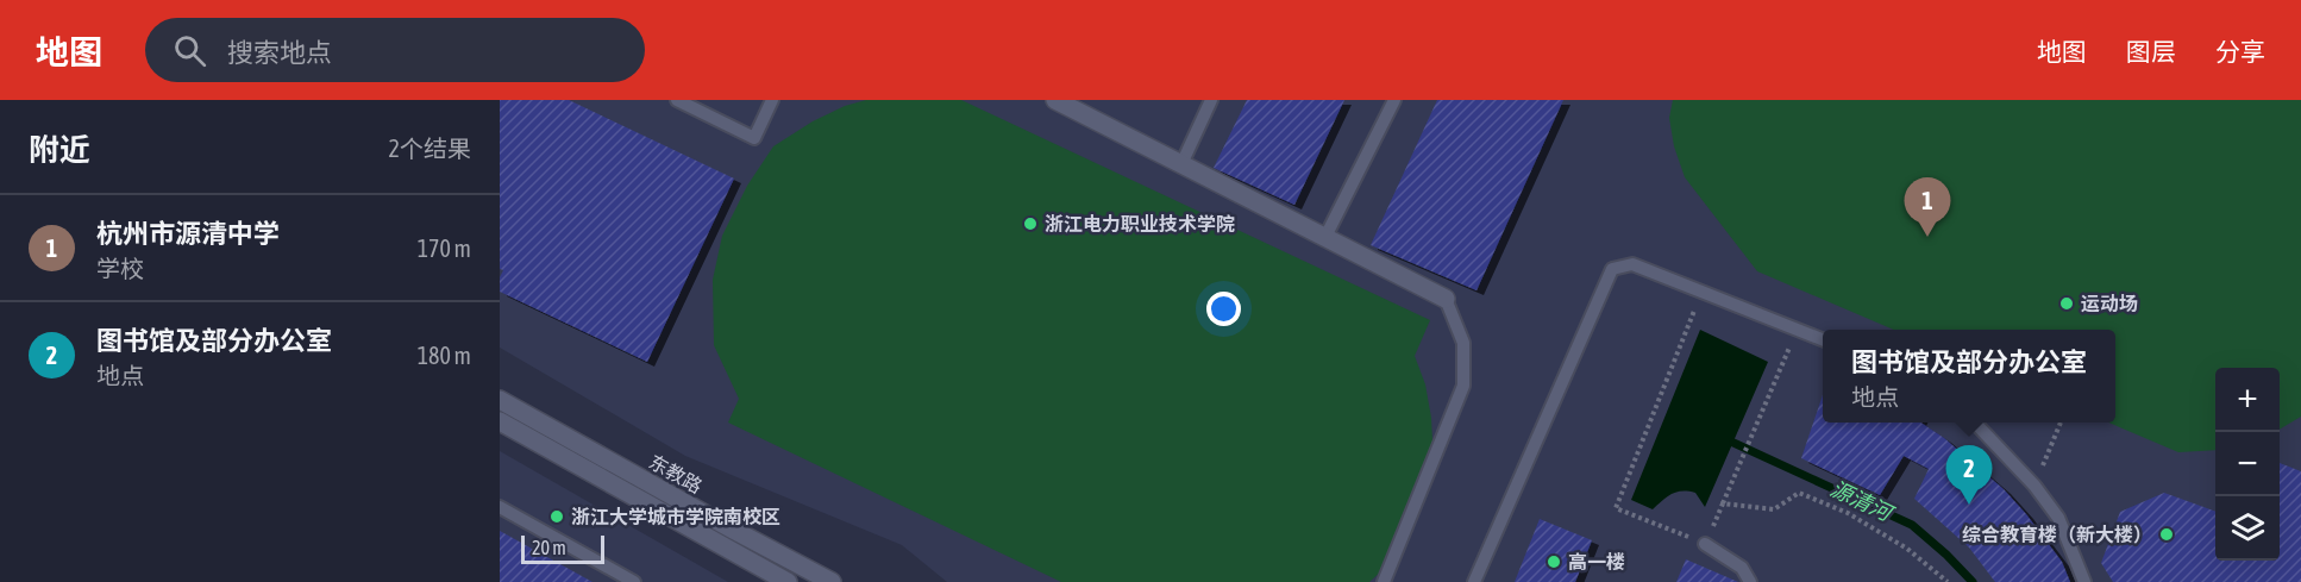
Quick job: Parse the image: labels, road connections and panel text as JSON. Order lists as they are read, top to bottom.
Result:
{
  "streets": {
    "street": ["东教路"]
  },
  "water": ["源清河"],
  "places": [
    "浙江电力职业技术学院",
    "运动场",
    "浙江大学城市学院南校区",
    "综合教育楼（新大楼）",
    "高一楼"
  ],
  "scale_bar": "20 m",
  "page": {
    "header": "地图",
    "search": "搜索地点",
    "nav": ["地图", "图层", "分享"],
    "heading": ["附近", "2个结果"],
    "pins": ["1", "2"],
    "list": [
      {
        "mark": "1",
        "name": "杭州市源清中学",
        "note": "学校",
        "value": "170 m"
      },
      {
        "mark": "2",
        "name": "图书馆及部分办公室",
        "note": "地点",
        "value": "180 m"
      }
    ],
    "popup": ["图书馆及部分办公室", "地点"],
    "map_buttons": ["+", "−"],
    "scale": "20 m"
  }
}
